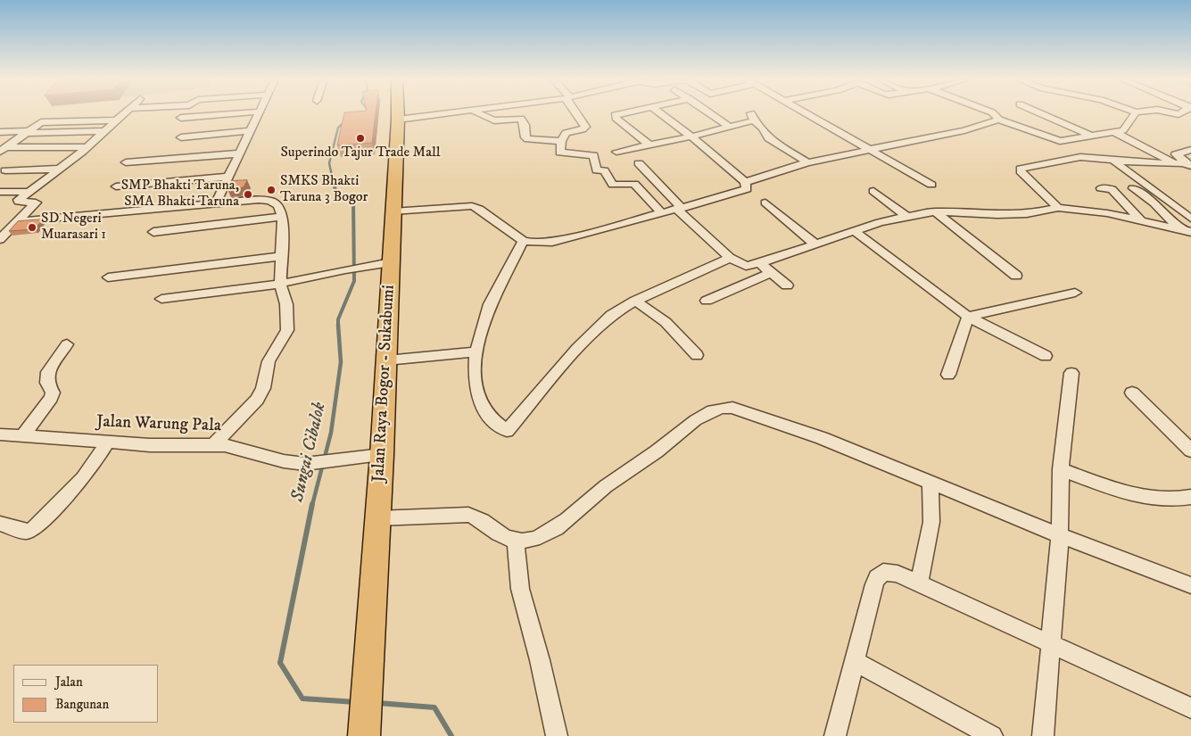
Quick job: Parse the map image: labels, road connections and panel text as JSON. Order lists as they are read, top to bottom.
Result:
{
  "streets": {
    "highway": ["Jalan Raya Bogor - Sukabumi"],
    "street": ["Jalan Warung Pala"]
  },
  "crossings": [
    ["Jalan Raya Bogor - Sukabumi", "Jalan Warung Pala"]
  ],
  "water": ["Sungai Cibalok"],
  "places": [
    "Superindo Tajur Trade Mall",
    "SMKS Bhakti Taruna 3 Bogor",
    "SMP Bhakti Taruna, SMA Bhakti Taruna",
    "SD Negeri Muarasari 1"
  ],
  "legend": ["Jalan", "Bangunan"]
}
